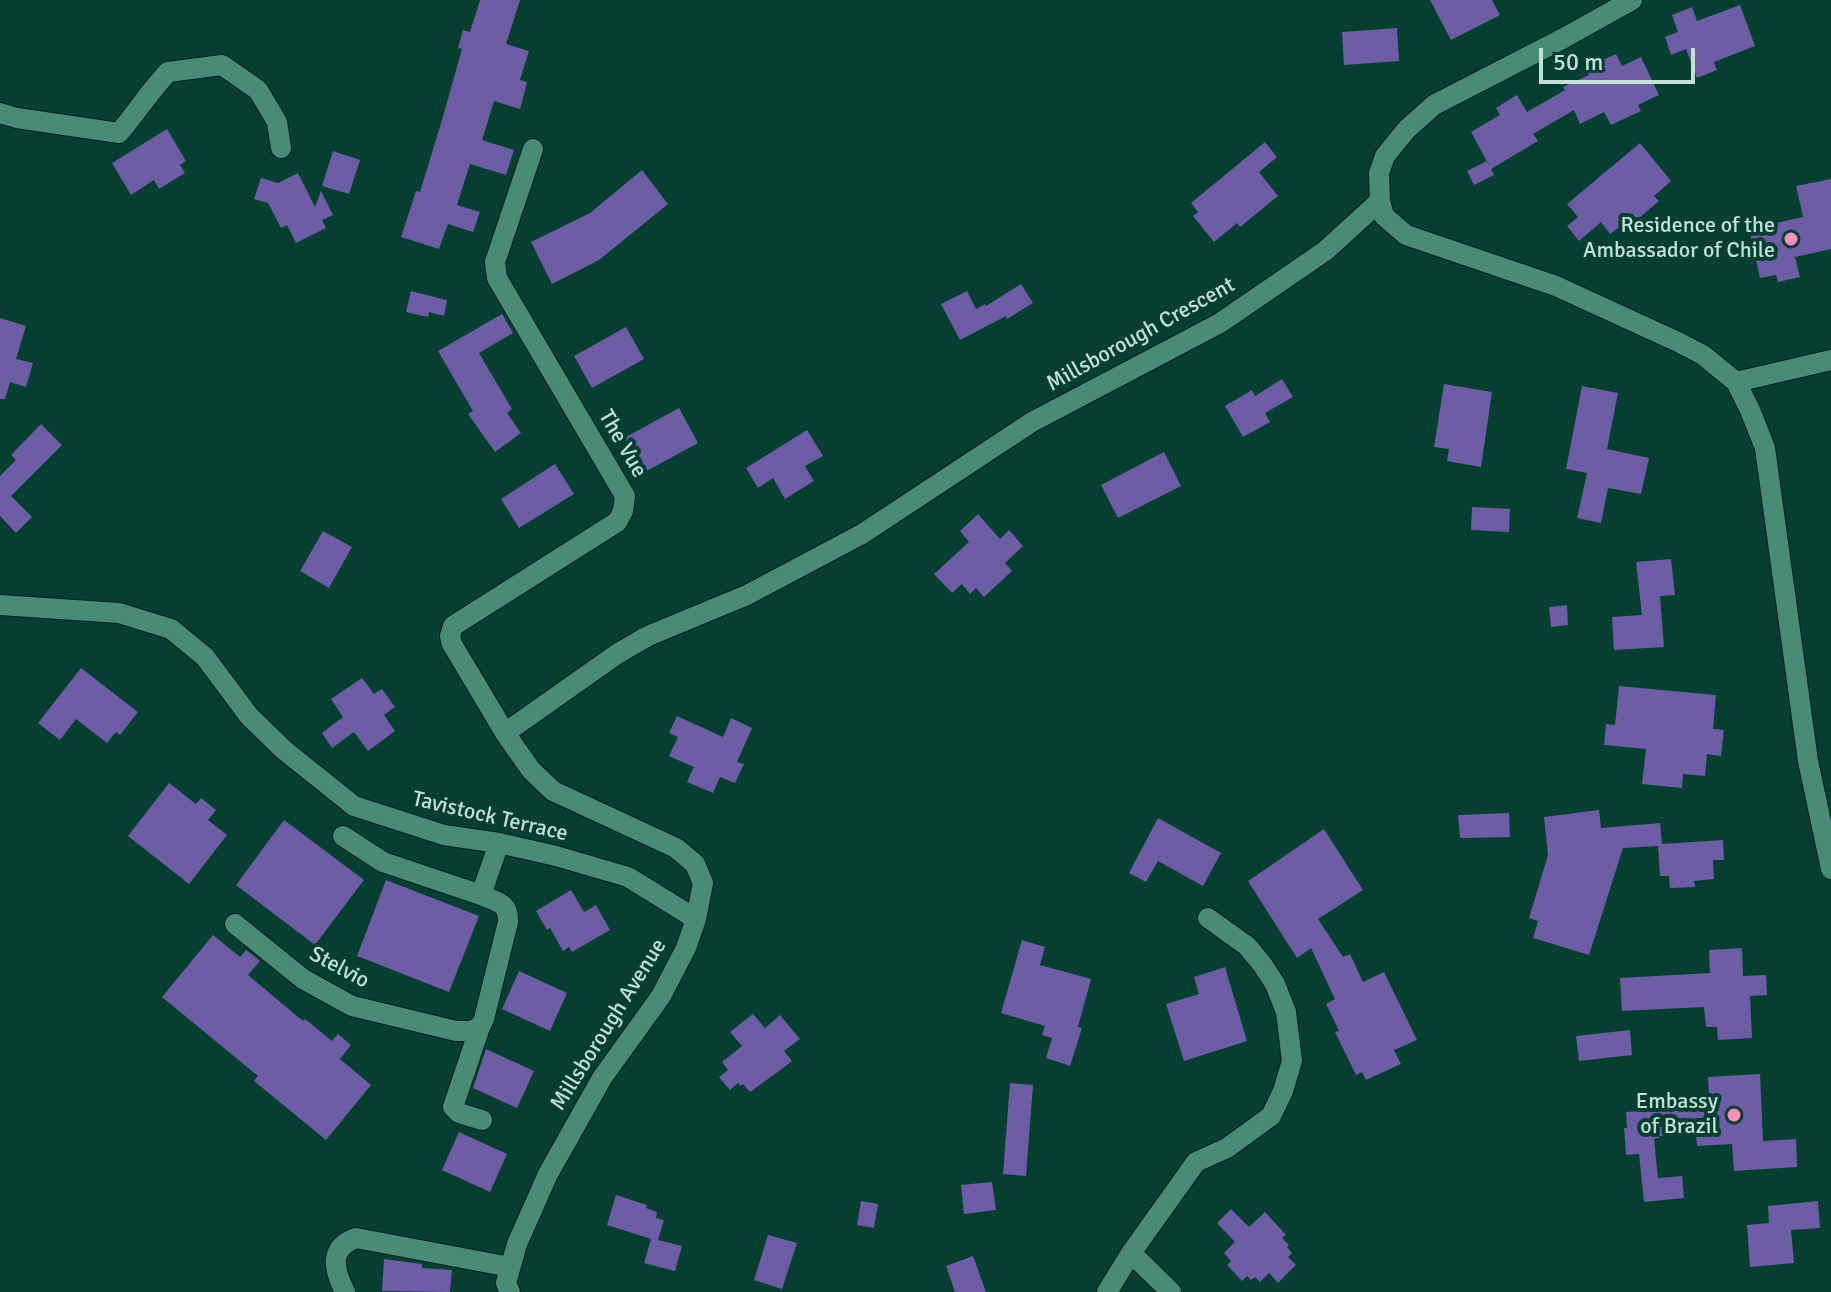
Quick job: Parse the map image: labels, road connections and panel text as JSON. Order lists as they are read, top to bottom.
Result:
{
  "streets": {
    "street": [
      "Millsborough Crescent",
      "The Vue",
      "Tavistock Terrace",
      "Stelvio",
      "Millsborough Avenue"
    ]
  },
  "crossings": [
    ["Millsborough Crescent", "The Vue"],
    ["Millsborough Crescent", "Millsborough Avenue"],
    ["The Vue", "Millsborough Avenue"],
    ["Tavistock Terrace", "Millsborough Avenue"]
  ],
  "places": ["Residence of the Ambassador of Chile", "Embassy of Brazil"],
  "scale_bar": "50 m"
}
